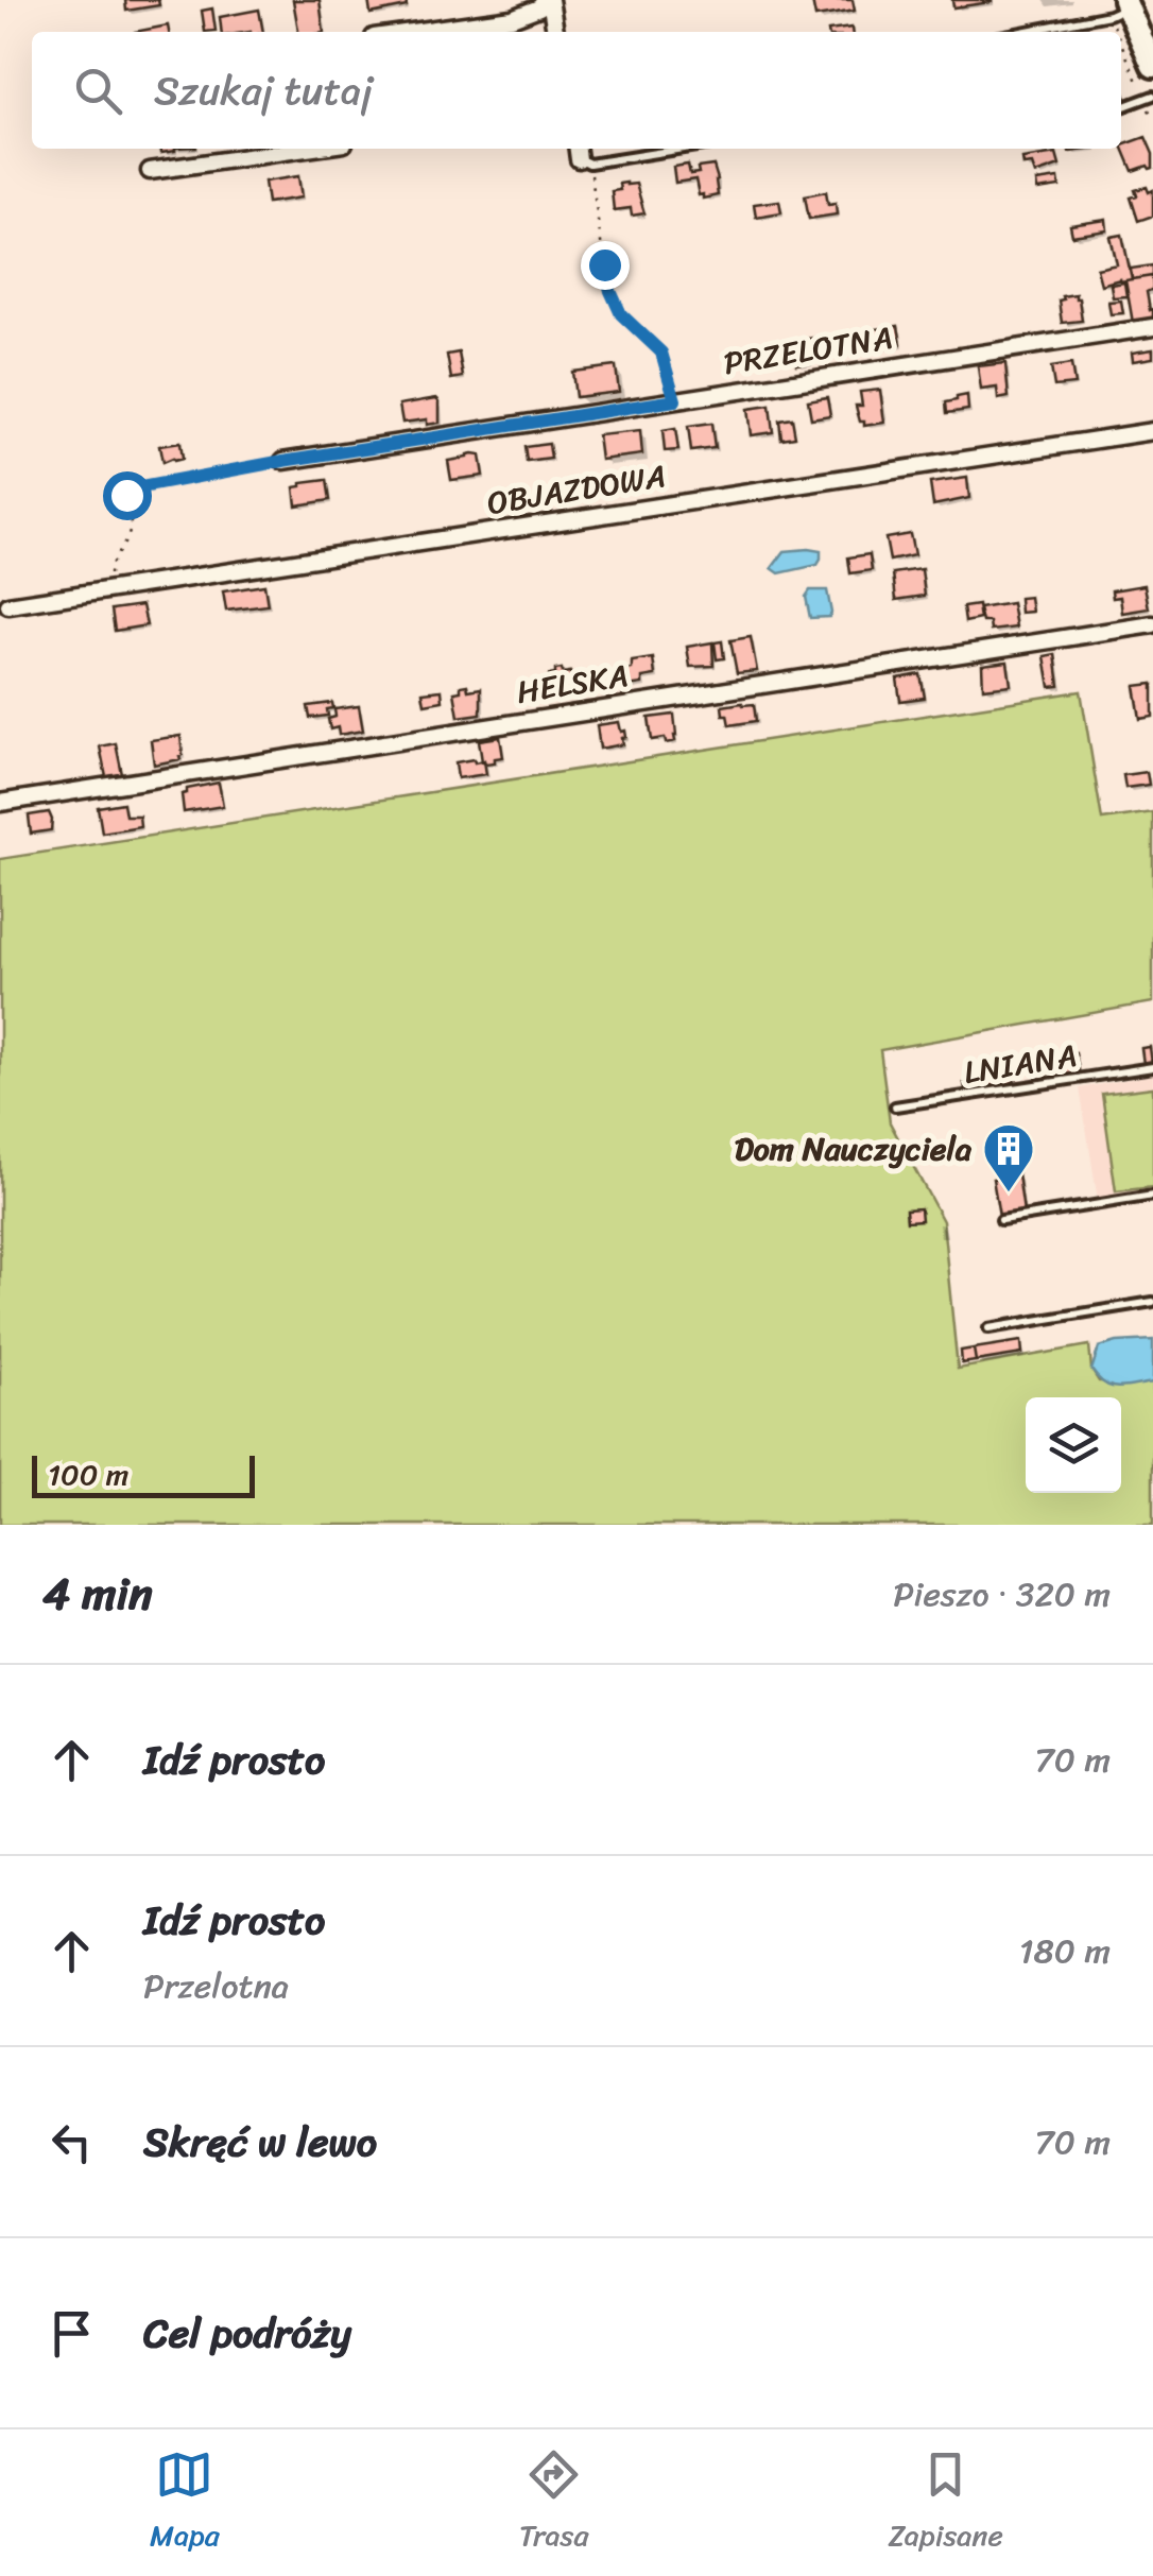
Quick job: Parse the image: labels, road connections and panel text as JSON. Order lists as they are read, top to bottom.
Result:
{
  "streets": {
    "street": ["PRZELOTNA", "OBJAZDOWA", "HELSKA"],
    "lane": ["LNIANA"]
  },
  "places": {
    "building": ["Dom Nauczyciela"]
  },
  "scale_bar": "100 m",
  "page": {
    "search": "Szukaj tutaj",
    "scale": "100 m",
    "heading": ["4 min", "Pieszo · 320 m"],
    "list": [
      ["Idź prosto", "70 m"],
      ["Idź prosto", "Przelotna", "180 m"],
      ["Skręć w lewo", "70 m"],
      "Cel podróży"
    ],
    "nav": ["Mapa", "Trasa", "Zapisane"]
  }
}
